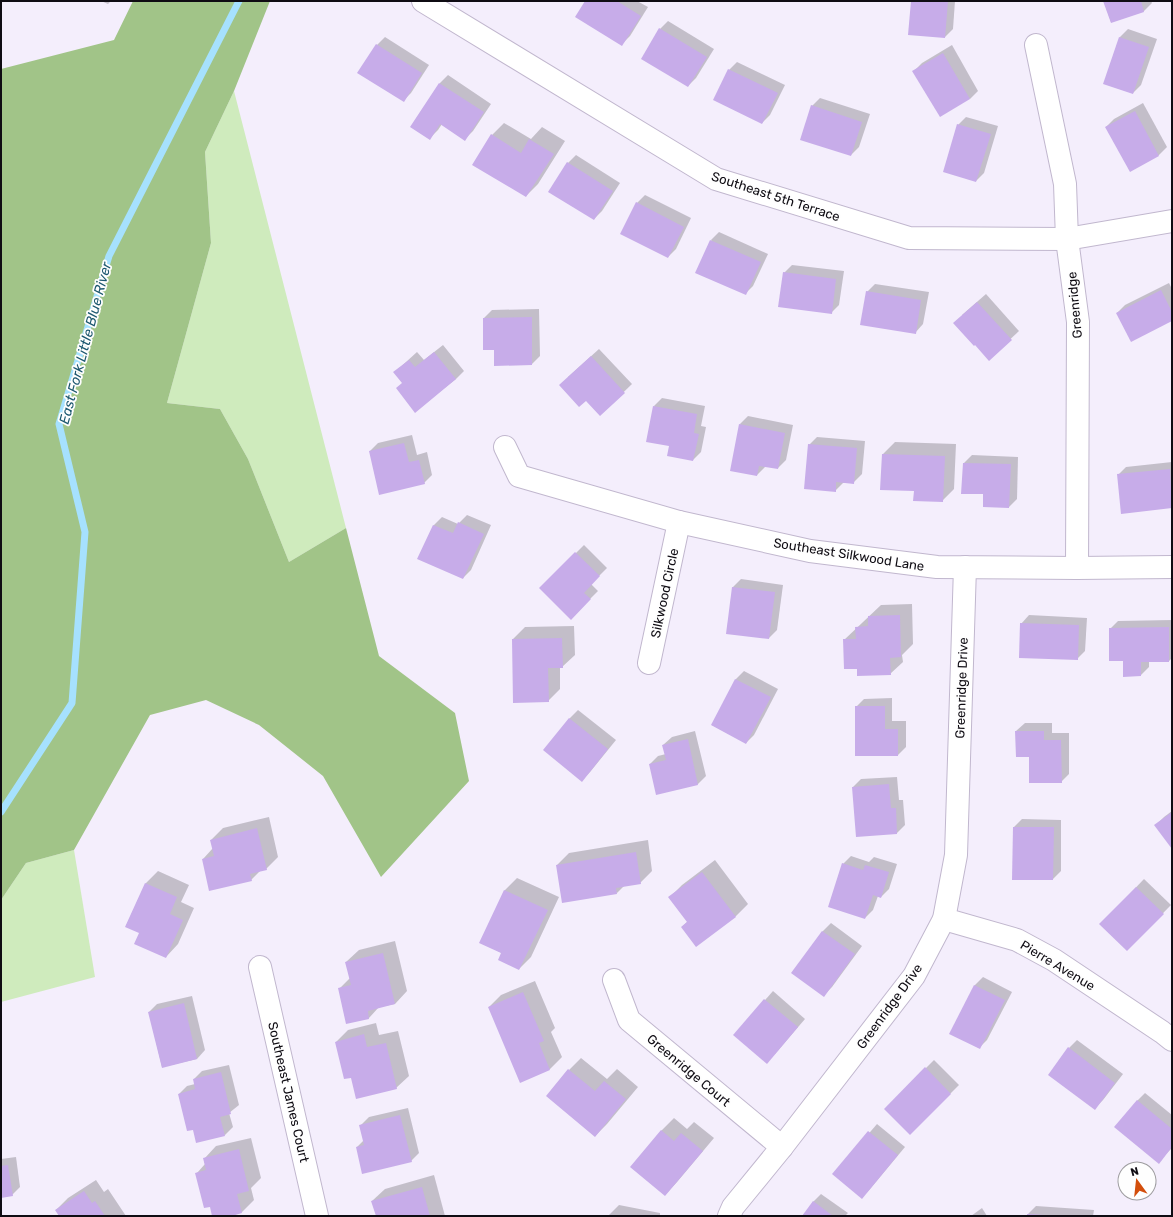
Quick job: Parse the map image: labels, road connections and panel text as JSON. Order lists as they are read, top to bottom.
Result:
{
  "streets": {
    "street": [
      "Southeast 5th Terrace",
      "Greenridge",
      "Southeast Silkwood Lane",
      "Silkwood Circle",
      "Greenridge Drive",
      "Pierre Avenue",
      "Greenridge Court",
      "Southeast James Court"
    ]
  },
  "crossings": [
    ["Southeast 5th Terrace", "Greenridge"],
    ["Greenridge", "Southeast Silkwood Lane"],
    ["Southeast Silkwood Lane", "Silkwood Circle"],
    ["Southeast Silkwood Lane", "Greenridge Drive"],
    ["Greenridge Drive", "Pierre Avenue"],
    ["Greenridge Drive", "Greenridge Court"]
  ],
  "water": ["East Fork Little Blue River"],
  "north": "top"
}
